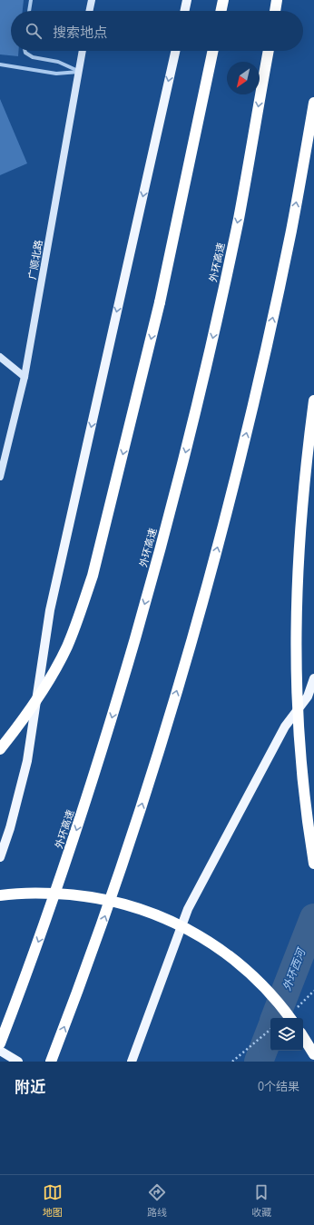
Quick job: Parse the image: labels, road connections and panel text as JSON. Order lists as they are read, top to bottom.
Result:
{
  "streets": {
    "highway": ["外环高速"],
    "street": ["广顺北路"]
  },
  "water": ["外环西河"],
  "north": "bottom left",
  "page": {
    "search": "搜索地点",
    "heading": ["附近", "0个结果"],
    "nav": ["地图", "路线", "收藏"]
  }
}
